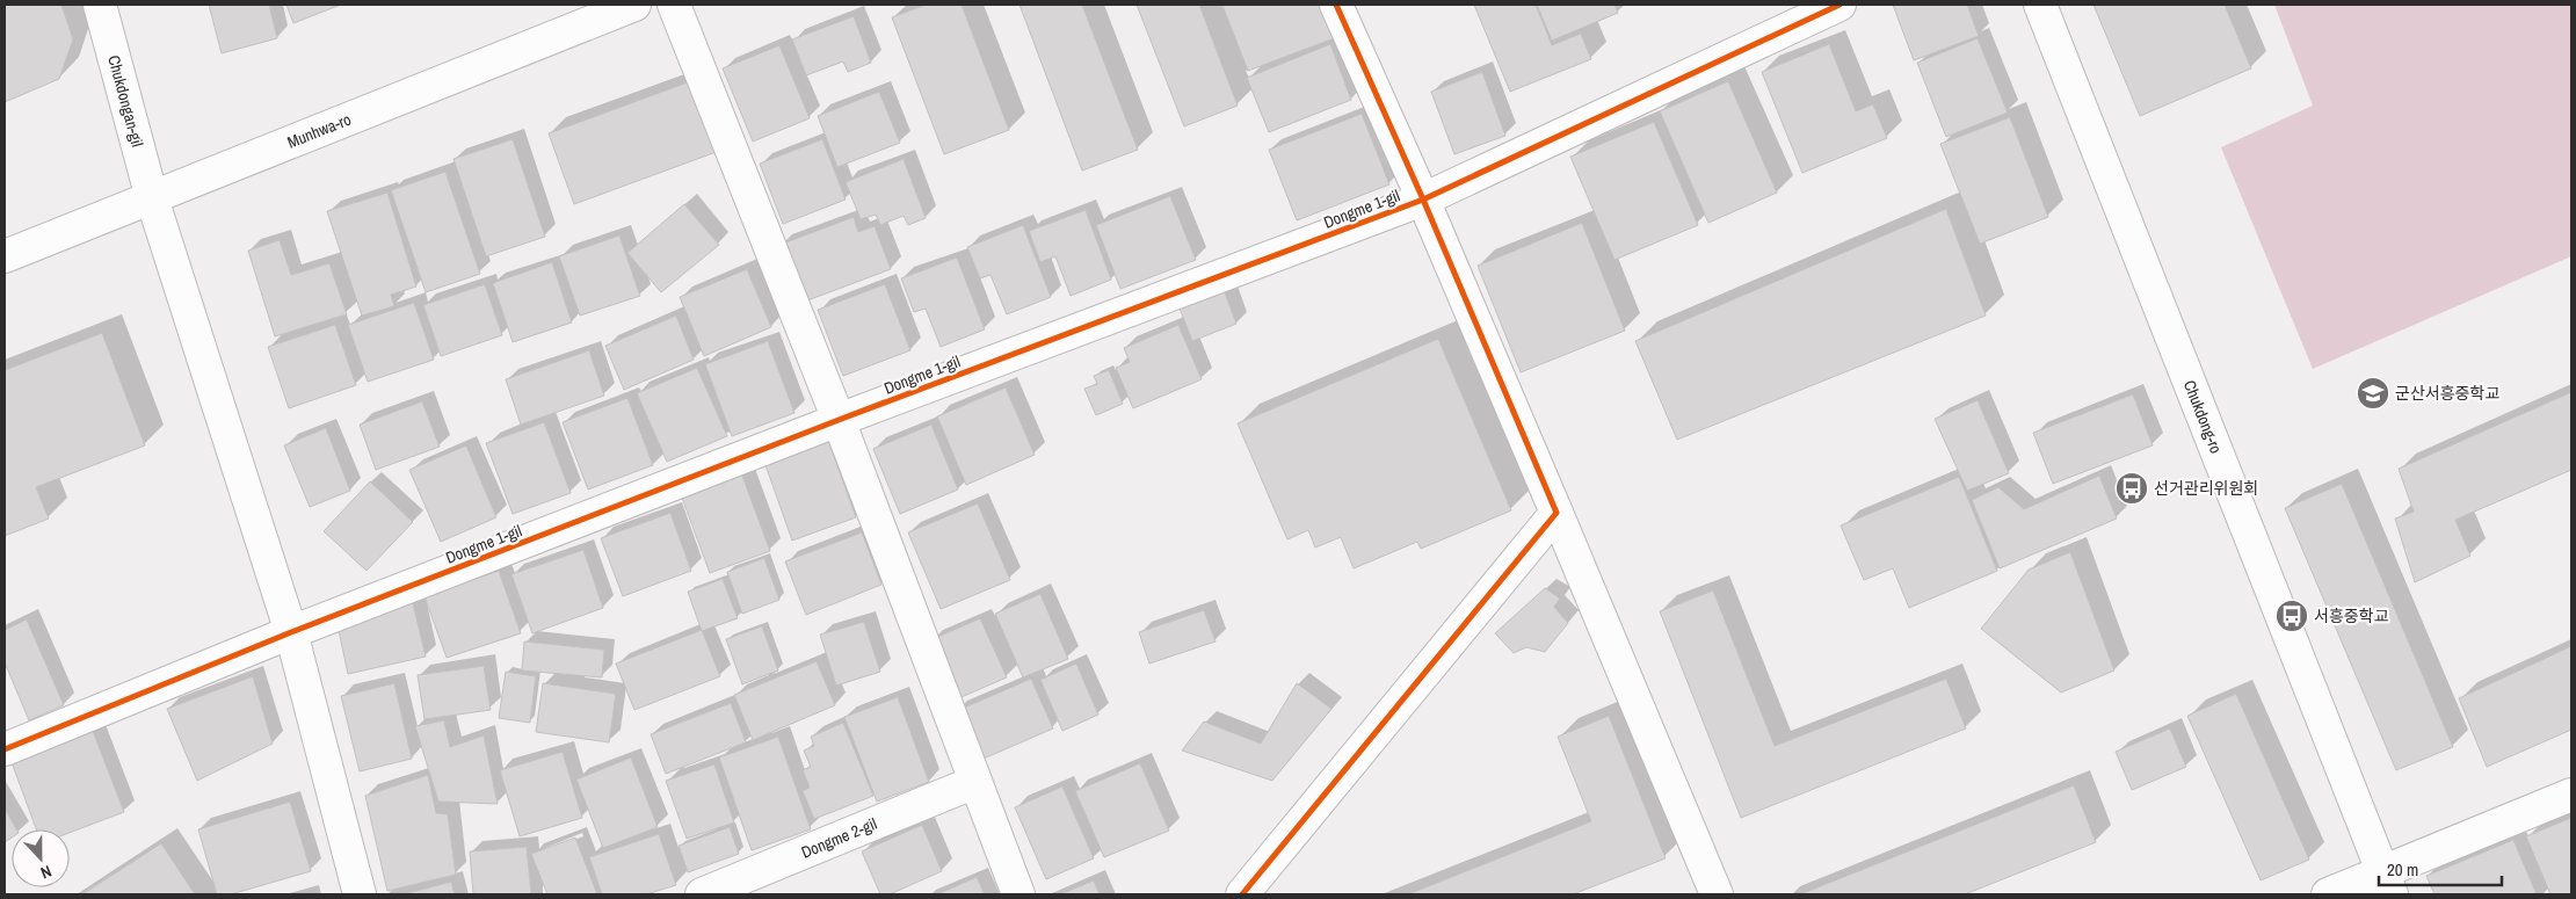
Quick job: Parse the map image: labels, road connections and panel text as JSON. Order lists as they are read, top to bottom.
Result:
{
  "streets": {
    "street": [
      "Chukdongan-gil",
      "Munhwa-ro",
      "Dongme 1-gil",
      "Chukdong-ro",
      "Dongme 2-gil"
    ]
  },
  "crossings": [
    ["Chukdongan-gil", "Munhwa-ro"],
    ["Chukdongan-gil", "Dongme 1-gil"]
  ],
  "places": {
    "school or university": ["군산서흥중학교"],
    "bus stop": ["선거관리위원회", "서흥중학교"]
  },
  "scale_bar": "20 m",
  "north": "bottom"
}
